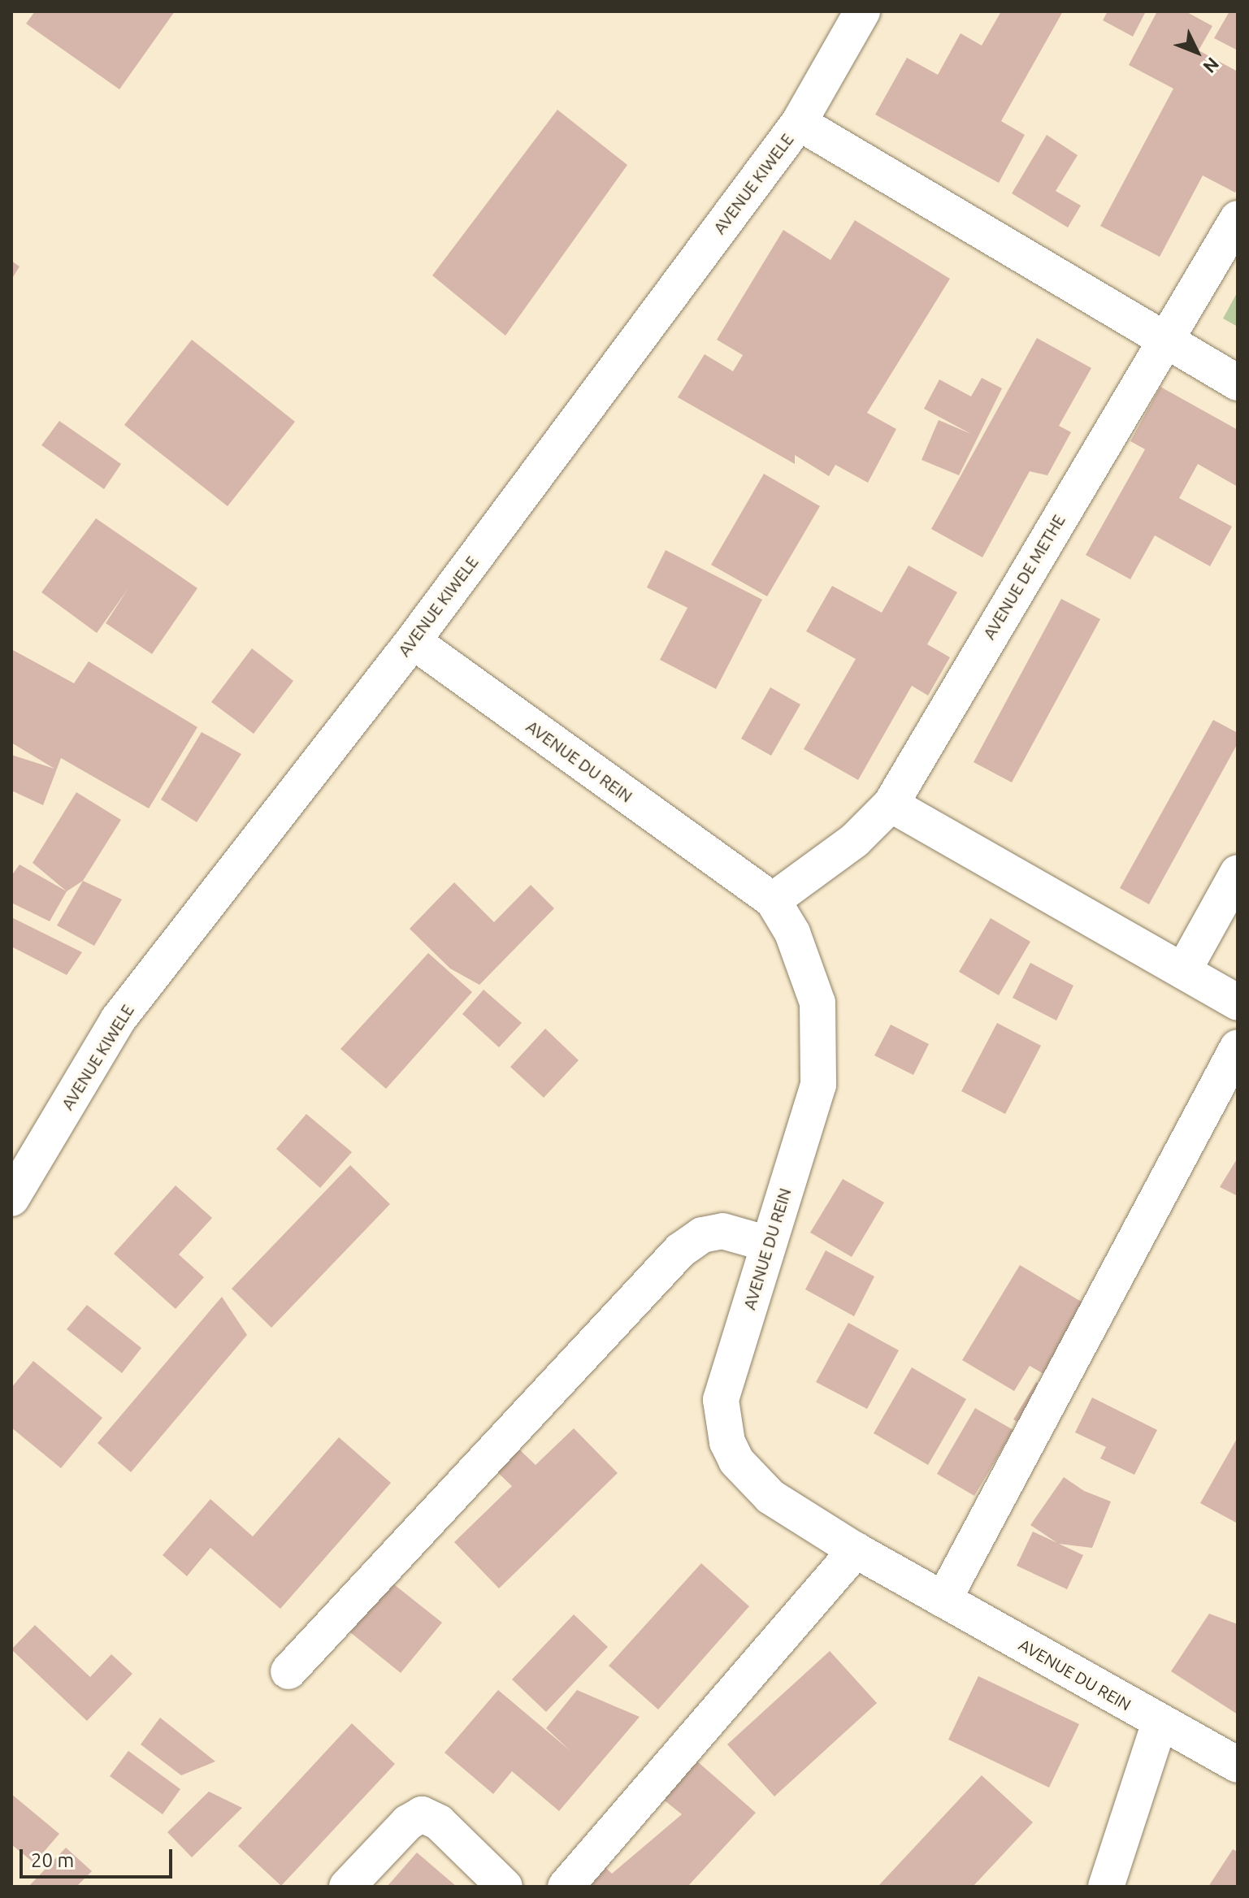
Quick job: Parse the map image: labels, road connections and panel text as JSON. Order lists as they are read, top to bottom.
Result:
{
  "streets": {
    "street": ["AVENUE KIWELE", "AVENUE DE METHE", "AVENUE DU REIN"]
  },
  "crossings": [
    ["AVENUE KIWELE", "AVENUE DU REIN"],
    ["AVENUE DE METHE", "AVENUE DU REIN"]
  ],
  "scale_bar": "20 m",
  "north": "bottom right"
}
